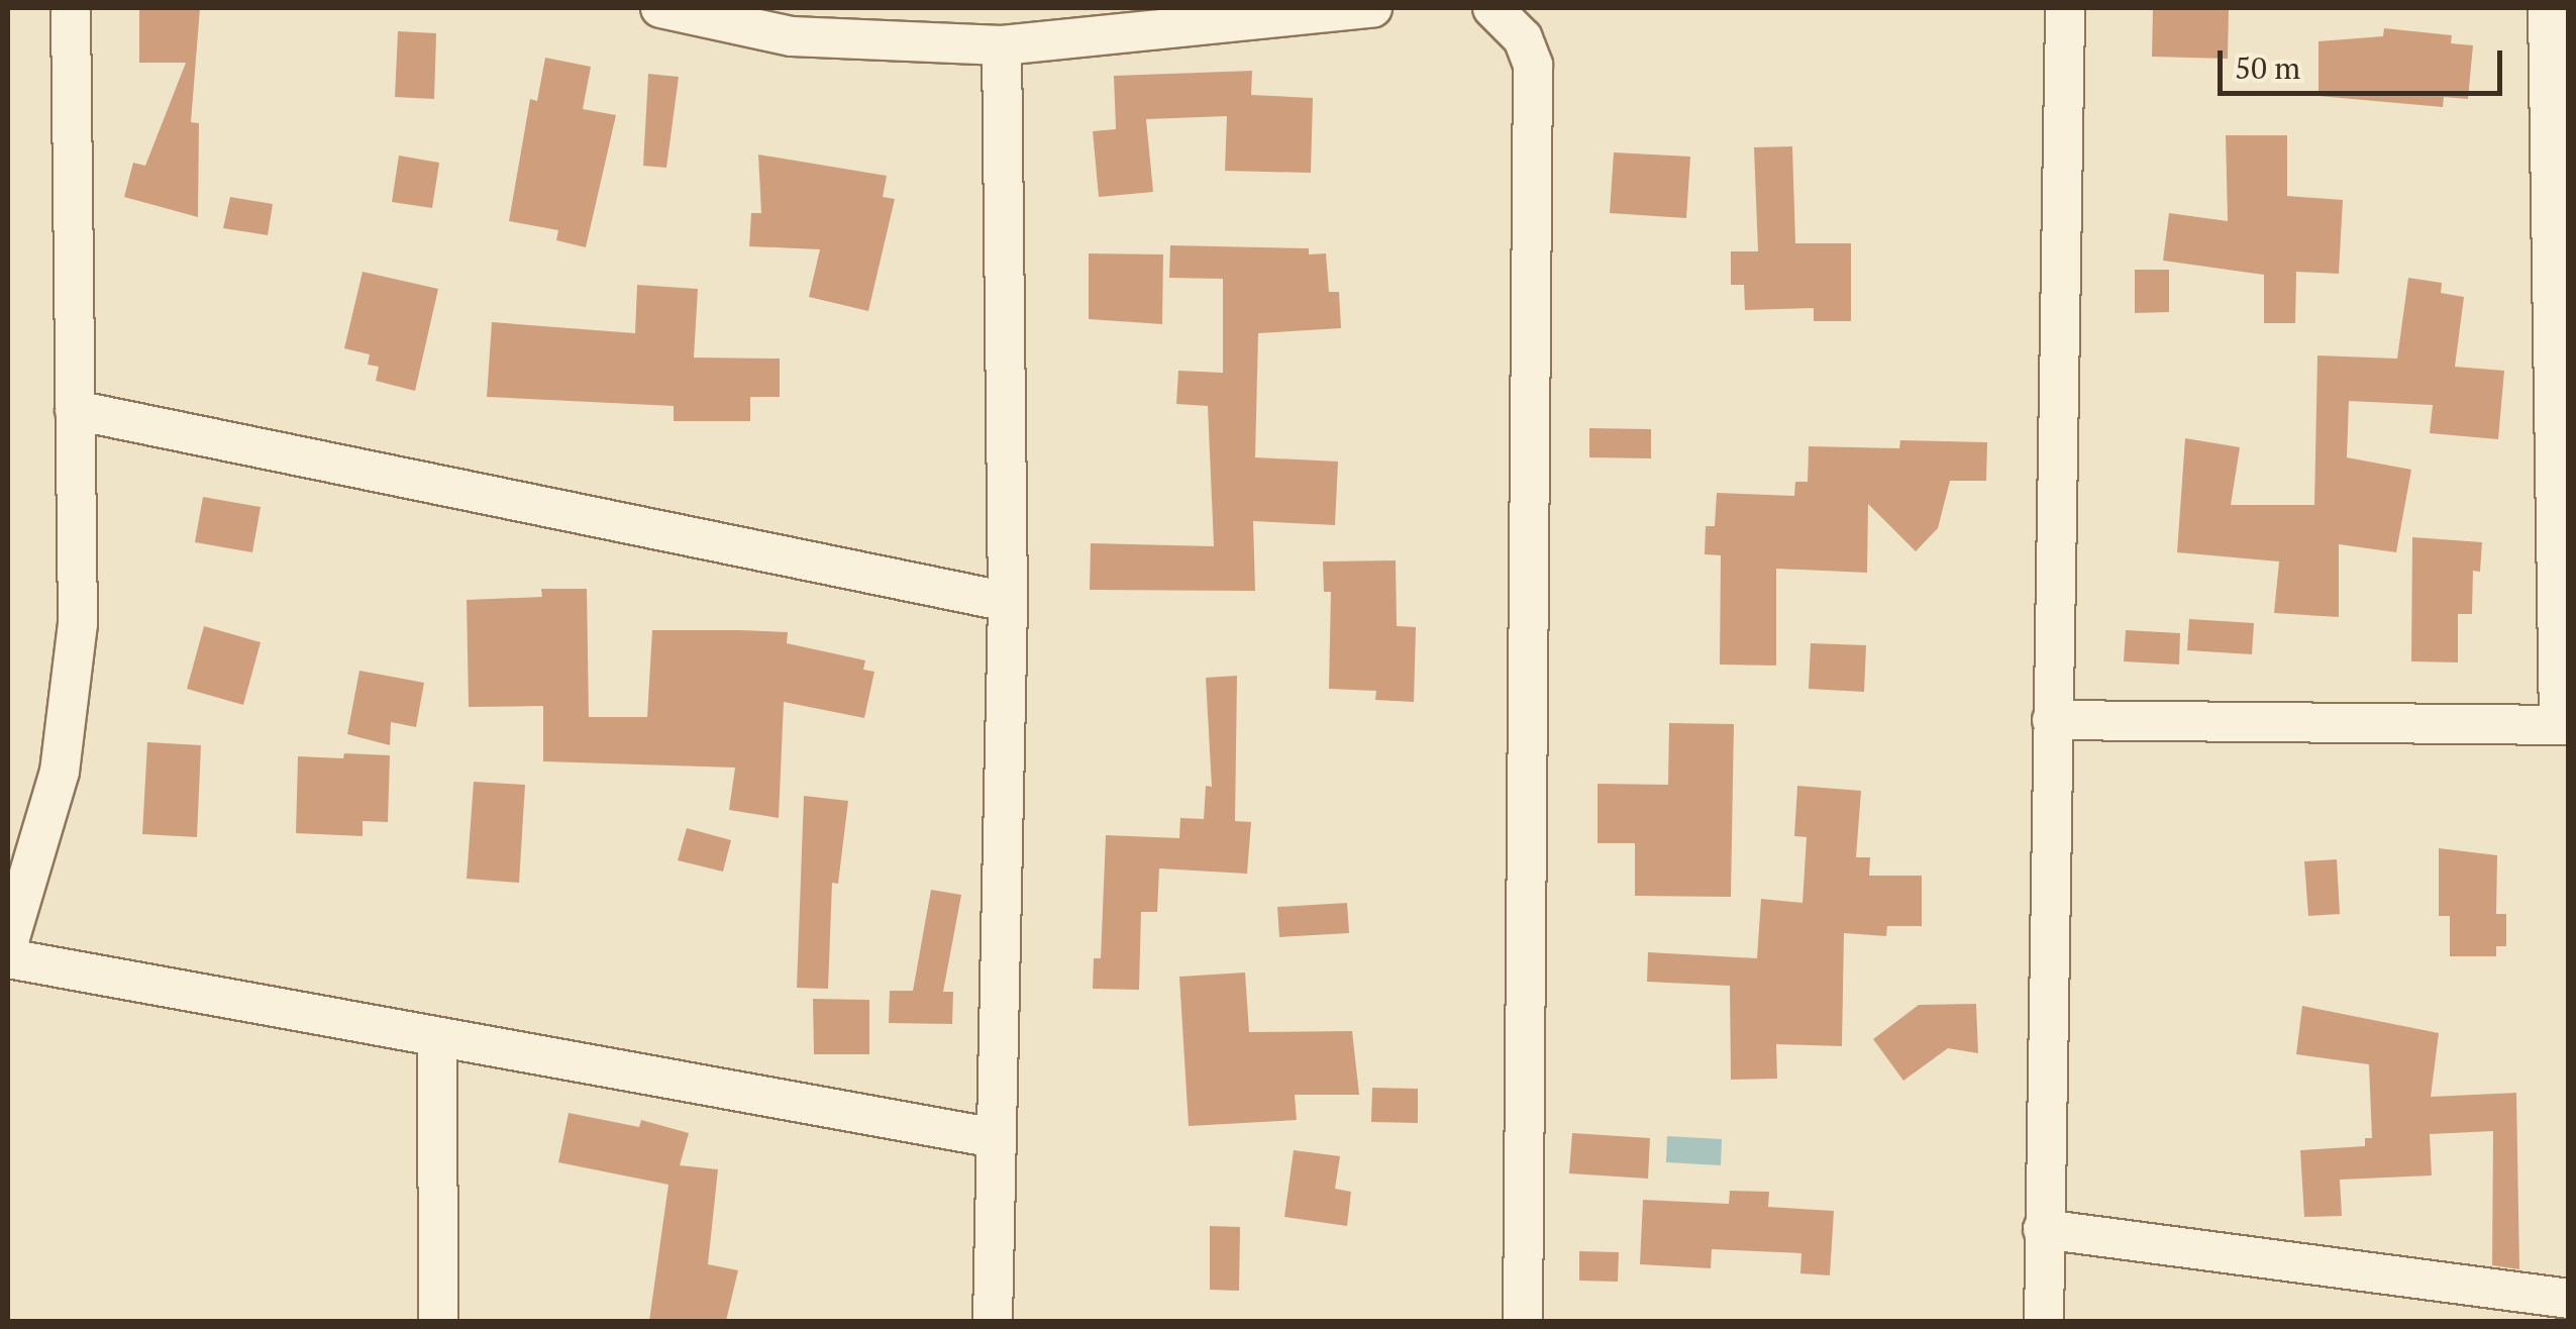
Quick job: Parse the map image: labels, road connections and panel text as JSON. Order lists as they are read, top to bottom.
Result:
{
  "scale_bar": "50 m"
}
